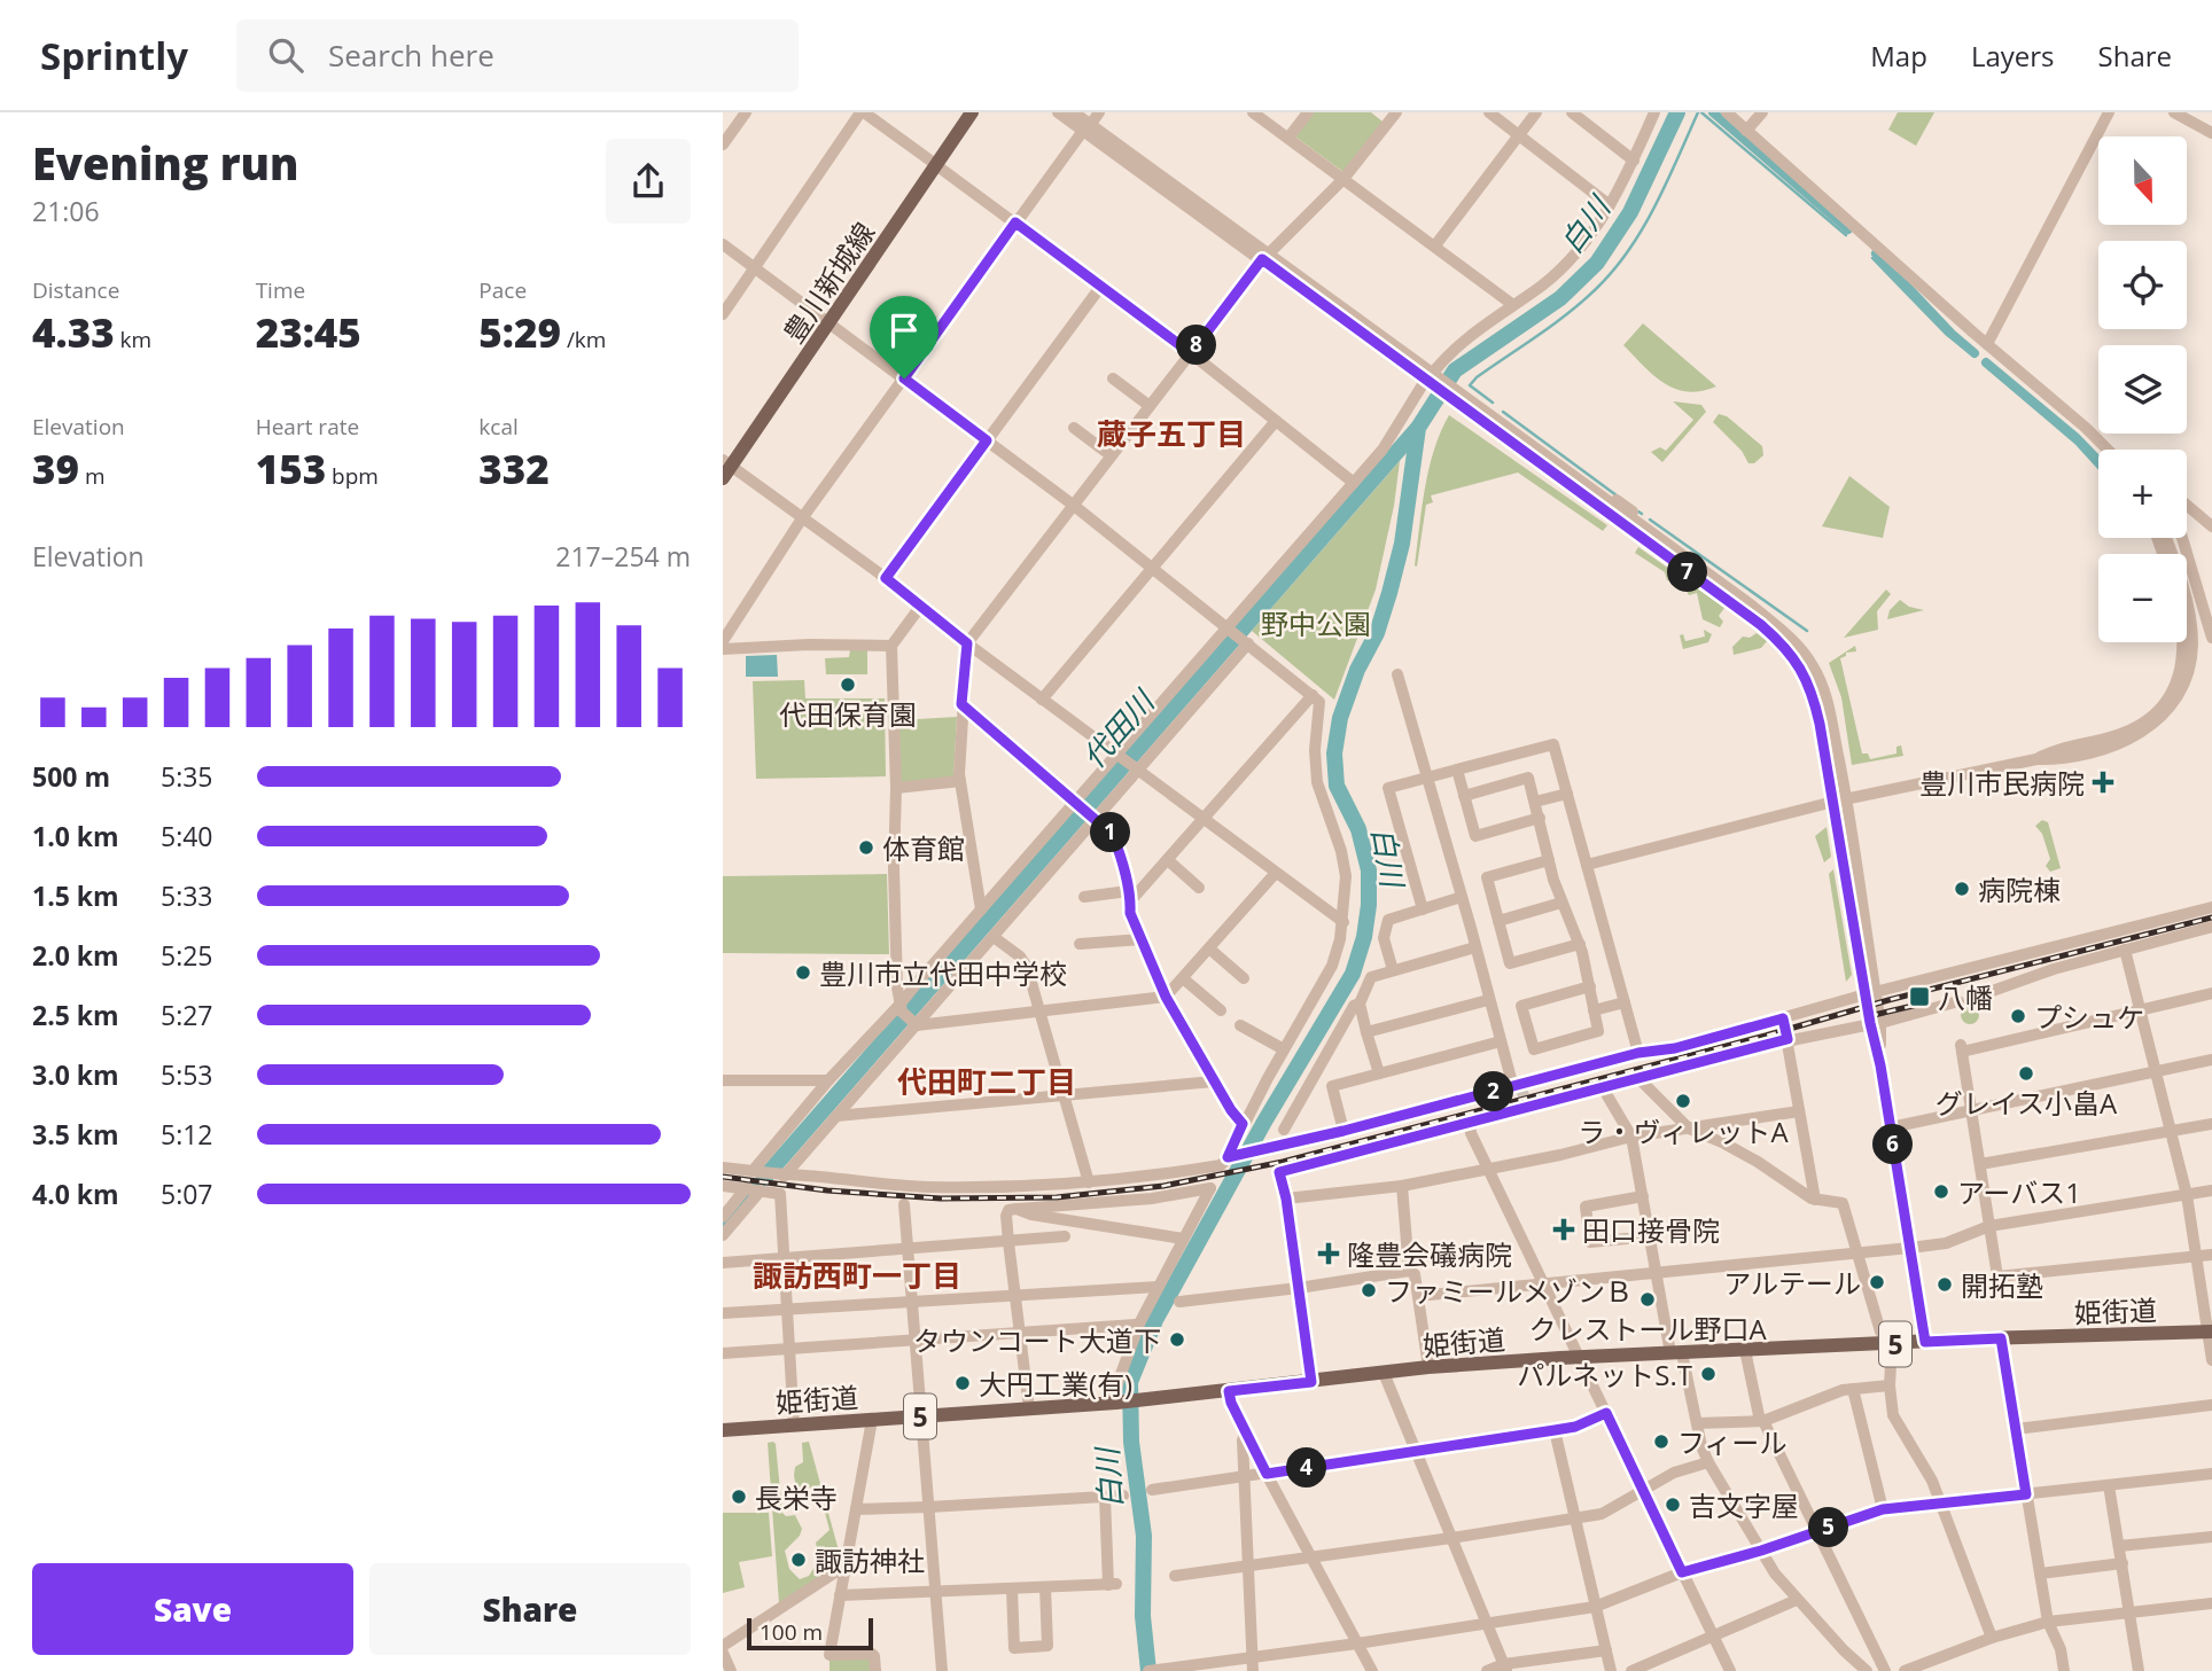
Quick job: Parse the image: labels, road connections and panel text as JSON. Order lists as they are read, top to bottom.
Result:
{
  "streets": {
    "main road": ["豊川新城線", "姫街道", "5"]
  },
  "districts": ["蔵子五丁目", "代田町二丁目", "諏訪西町一丁目"],
  "water": ["白川", "代田川"],
  "parks": ["野中公園"],
  "places": {
    "other": [
      "代田保育園",
      "体育館",
      "病院棟",
      "豊川市立代田中学校",
      "プシュケ",
      "グレイス小畠A",
      "ラ・ヴィレットA",
      "アーバス1",
      "アルテール",
      "開拓塾",
      "ファミールメゾンＢ",
      "クレストール野口A",
      "タウンコート大道下",
      "パルネットS.T",
      "大円工業(有)",
      "フィール",
      "長栄寺",
      "吉文字屋",
      "諏訪神社"
    ],
    "health": ["豊川市民病院", "田口接骨院", "隆豊会礒病院"],
    "transit": ["八幡"]
  },
  "scale_bar": "100 m",
  "north": "bottom",
  "page": {
    "header": "Sprintly",
    "search": "Search here",
    "nav": ["Map", "Layers", "Share"],
    "heading": ["Evening run", "21:06"],
    "map_buttons": ["+", "−"],
    "stats": [
      ["Distance", "4.33 km"],
      ["Time", "23:45"],
      ["Pace", "5:29 /km"],
      ["Elevation", "39 m"],
      ["Heart rate", "153 bpm"],
      ["kcal", "332"]
    ],
    "pins": [
      "8",
      "7",
      "1",
      "2",
      "6",
      "4",
      "5"
    ],
    "chart": ["Elevation", "217–254 m"],
    "list": [
      {
        "name": "500 m",
        "note": "5:35"
      },
      {
        "name": "1.0 km",
        "note": "5:40"
      },
      {
        "name": "1.5 km",
        "note": "5:33"
      },
      {
        "name": "2.0 km",
        "note": "5:25"
      },
      {
        "name": "2.5 km",
        "note": "5:27"
      },
      {
        "name": "3.0 km",
        "note": "5:53"
      },
      {
        "name": "3.5 km",
        "note": "5:12"
      },
      {
        "name": "4.0 km",
        "note": "5:07"
      }
    ],
    "buttons": ["Save", "Share"],
    "scale": "100 m"
  }
}
